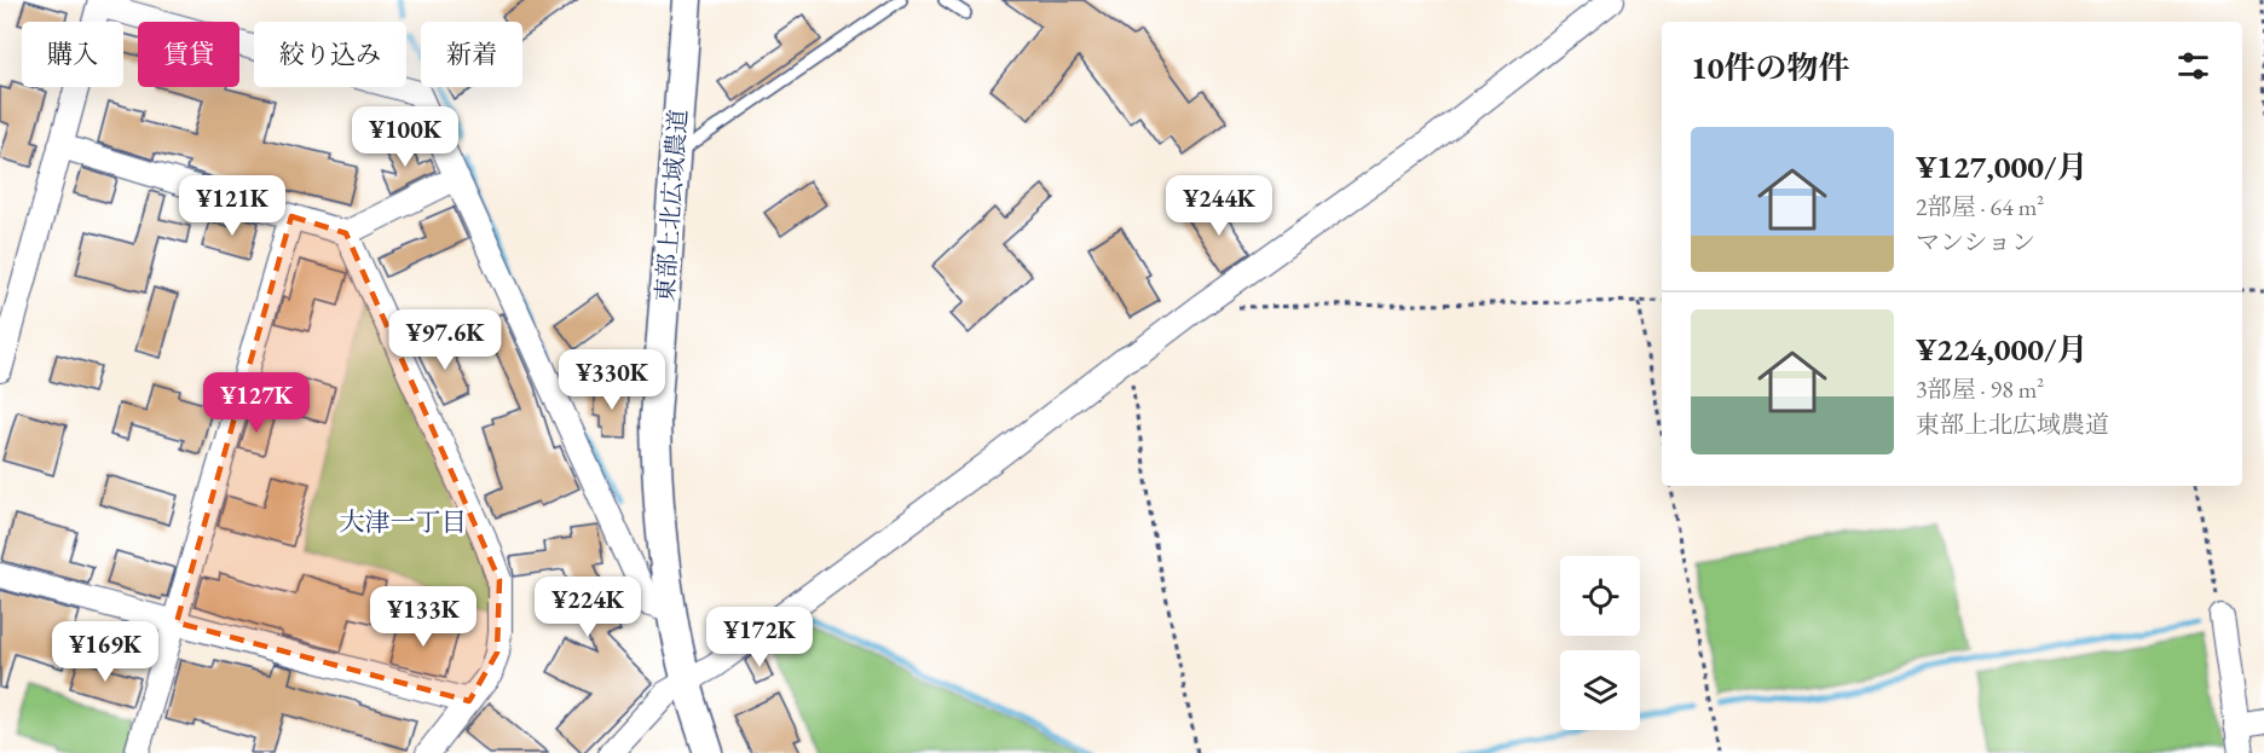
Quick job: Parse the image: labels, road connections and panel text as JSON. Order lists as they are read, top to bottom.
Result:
{
  "streets": {
    "street": ["東部上北広域農道"]
  },
  "districts": ["大津一丁目"],
  "page": {
    "chip": [
      "購入",
      "賃貸",
      "絞り込み",
      "新着"
    ],
    "heading": "10件の物件",
    "price": [
      "¥100K",
      "¥121K",
      "¥244K",
      "¥97.6K",
      "¥330K",
      "¥127K",
      "¥224K",
      "¥133K",
      "¥172K",
      "¥169K"
    ],
    "list": [
      {
        "name": "¥127,000/月",
        "note": "2部屋 · 64 m² · マンション"
      },
      {
        "name": "¥224,000/月",
        "note": "3部屋 · 98 m² · 東部上北広域農道"
      }
    ]
  }
}
